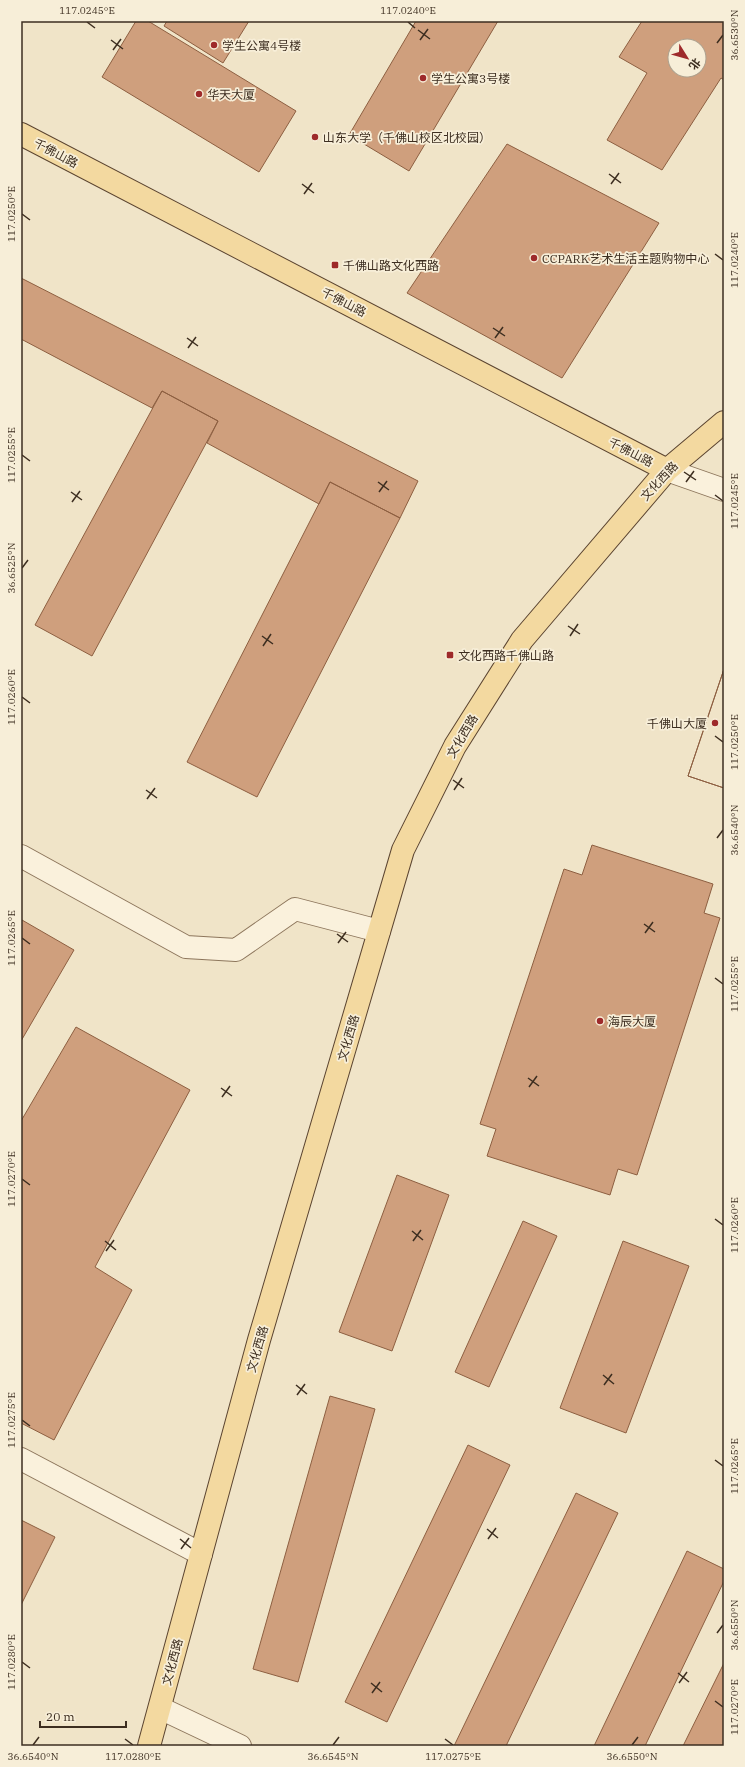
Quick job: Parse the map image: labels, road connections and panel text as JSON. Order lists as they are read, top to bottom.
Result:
{
  "streets": {
    "main road": ["千佛山路", "文化西路"]
  },
  "crossings": [
    ["千佛山路", "文化西路"]
  ],
  "places": {
    "other": [
      "学生公寓4号楼",
      "学生公寓3号楼",
      "华天大厦",
      "山东大学（千佛山校区北校园）",
      "CCPARK艺术生活主题购物中心",
      "千佛山大厦",
      "海辰大厦"
    ],
    "transit": ["千佛山路文化西路", "文化西路千佛山路"]
  },
  "scale_bar": "20 m",
  "north": "bottom right",
  "coordinates": [
    "117.0245°E",
    "117.0240°E",
    "36.6530°N",
    "117.0250°E",
    "117.0255°E",
    "36.6525°N",
    "117.0260°E",
    "36.6540°N",
    "117.0265°E",
    "117.0270°E",
    "117.0275°E",
    "36.6550°N",
    "117.0280°E",
    "36.6545°N"
  ]
}
